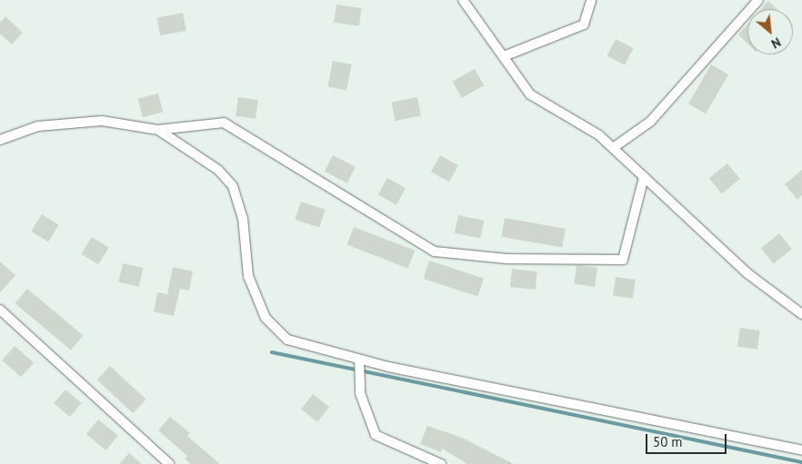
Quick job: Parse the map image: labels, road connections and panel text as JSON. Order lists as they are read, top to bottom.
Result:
{
  "scale_bar": "50 m",
  "north": "bottom right"
}
